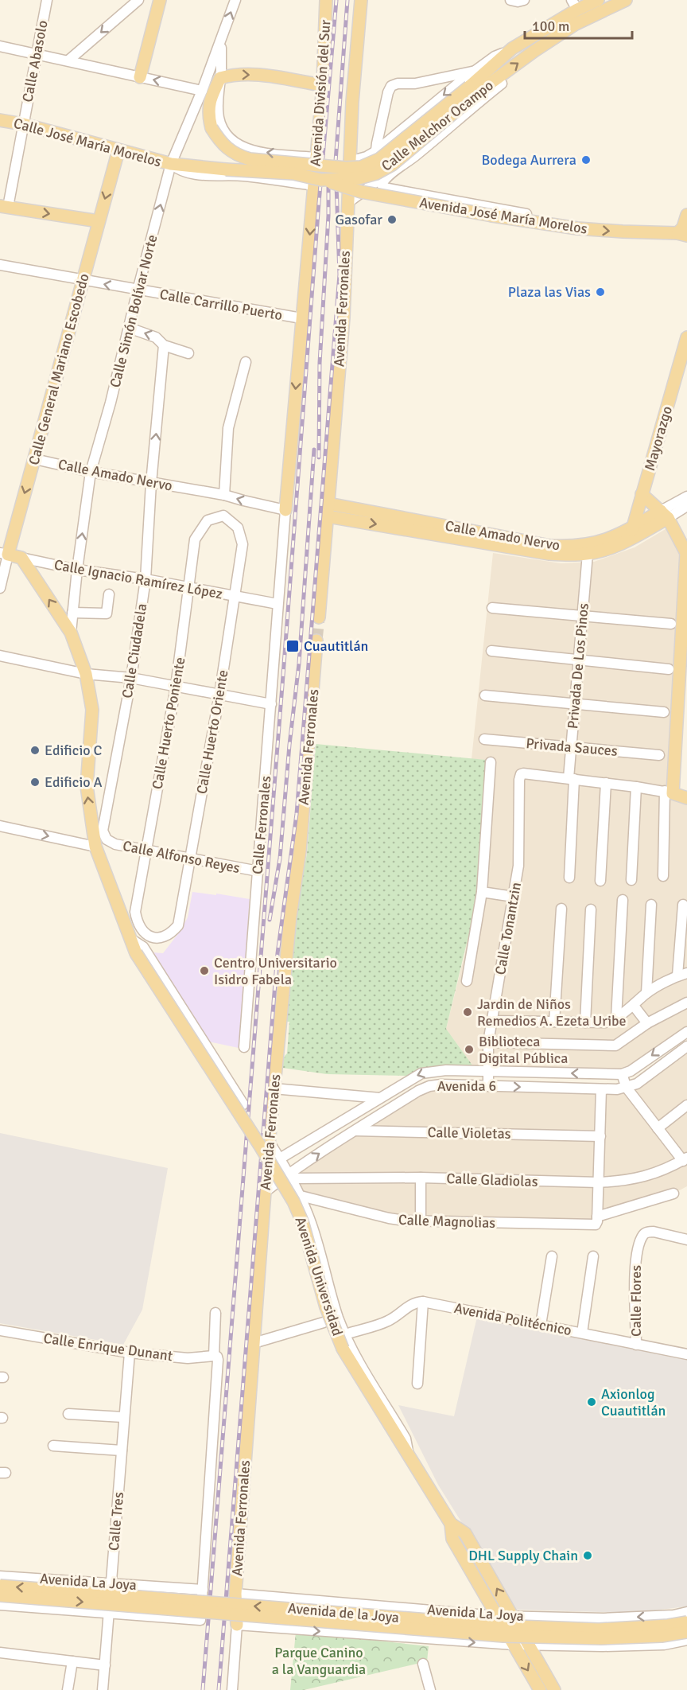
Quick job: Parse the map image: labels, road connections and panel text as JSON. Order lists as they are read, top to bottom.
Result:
{
  "streets": {
    "main road": [
      "Avenida División del Sur",
      "Calle Melchor Ocampo",
      "Calle José María Morelos",
      "Avenida José María Morelos",
      "Avenida Ferronales",
      "Calle General Mariano Escobedo",
      "Mayorazgo",
      "Calle Amado Nervo",
      "Calle Ignacio Ramírez López",
      "Avenida Universidad",
      "Avenida de la Joya"
    ],
    "street": [
      "Calle Abasolo",
      "Calle Carrillo Puerto",
      "Calle Simón Bolívar Norte",
      "Calle Ciudadela",
      "Privada De Los Pinos",
      "Calle Huerto Poniente",
      "Calle Huerto Oriente",
      "Privada Sauces",
      "Calle Ferronales",
      "Calle Alfonso Reyes",
      "Calle Tonantzin",
      "Avenida 6",
      "Calle Violetas",
      "Calle Gladiolas",
      "Calle Magnolias",
      "Calle Flores",
      "Avenida Politécnico",
      "Calle Enrique Dunant",
      "Calle Tres",
      "Avenida La Joya"
    ]
  },
  "crossings": [
    ["Calle Abasolo", "Calle José María Morelos"],
    ["Avenida División del Sur", "Calle Melchor Ocampo"],
    ["Avenida División del Sur", "Calle José María Morelos"],
    ["Avenida División del Sur", "Avenida José María Morelos"],
    ["Calle Melchor Ocampo", "Calle José María Morelos"],
    ["Calle Melchor Ocampo", "Avenida José María Morelos"],
    ["Calle Melchor Ocampo", "Avenida Ferronales"],
    ["Calle Melchor Ocampo", "Calle Simón Bolívar Norte"],
    ["Calle José María Morelos", "Avenida José María Morelos"],
    ["Calle José María Morelos", "Calle Simón Bolívar Norte"],
    ["Calle José María Morelos", "Calle General Mariano Escobedo"],
    ["Calle Carrillo Puerto", "Calle Simón Bolívar Norte"],
    ["Calle Carrillo Puerto", "Calle General Mariano Escobedo"],
    ["Avenida Ferronales", "Calle Amado Nervo"],
    ["Avenida Ferronales", "Avenida 6"],
    ["Avenida Ferronales", "Avenida Universidad"],
    ["Avenida Ferronales", "Avenida La Joya"],
    ["Calle Simón Bolívar Norte", "Calle Amado Nervo"],
    ["Calle Simón Bolívar Norte", "Calle Ignacio Ramírez López"],
    ["Calle General Mariano Escobedo", "Calle Amado Nervo"],
    ["Calle General Mariano Escobedo", "Calle Ignacio Ramírez López"],
    ["Mayorazgo", "Calle Amado Nervo"],
    ["Calle Amado Nervo", "Calle Ciudadela"],
    ["Calle Amado Nervo", "Privada De Los Pinos"],
    ["Calle Ignacio Ramírez López", "Calle Ciudadela"],
    ["Calle Ignacio Ramírez López", "Calle Huerto Poniente"],
    ["Calle Ignacio Ramírez López", "Calle Huerto Oriente"],
    ["Calle Ignacio Ramírez López", "Calle Ferronales"],
    ["Calle Ciudadela", "Calle Alfonso Reyes"],
    ["Privada De Los Pinos", "Privada Sauces"],
    ["Privada De Los Pinos", "Calle Tonantzin"],
    ["Calle Huerto Poniente", "Calle Huerto Oriente"],
    ["Calle Huerto Poniente", "Calle Alfonso Reyes"],
    ["Calle Huerto Oriente", "Calle Alfonso Reyes"],
    ["Calle Ferronales", "Calle Alfonso Reyes"],
    ["Calle Tonantzin", "Avenida 6"],
    ["Avenida 6", "Calle Violetas"],
    ["Avenida 6", "Calle Gladiolas"],
    ["Avenida 6", "Avenida Universidad"],
    ["Calle Gladiolas", "Avenida Universidad"],
    ["Calle Magnolias", "Avenida Universidad"],
    ["Avenida Universidad", "Avenida La Joya"],
    ["Calle Flores", "Avenida Politécnico"],
    ["Calle Enrique Dunant", "Calle Tres"],
    ["Calle Tres", "Avenida La Joya"]
  ],
  "one_way": ["Avenida José María Morelos", "Calle Simón Bolívar Norte", "Calle General Mariano Escobedo"],
  "parks": ["Parque Canino a la Vanguardia"],
  "places": {
    "other": [
      "Bodega Aurrera",
      "Gasofar",
      "Plaza las Vias",
      "Edificio C",
      "Edificio A",
      "Centro Universitario Isidro Fabela",
      "Jardin de Niños Remedios A. Ezeta Uribe",
      "Biblioteca Digital Pública",
      "Axionlog Cuautitlán",
      "DHL Supply Chain"
    ],
    "transit": ["Cuautitlán"]
  },
  "scale_bar": "100 m"
}
